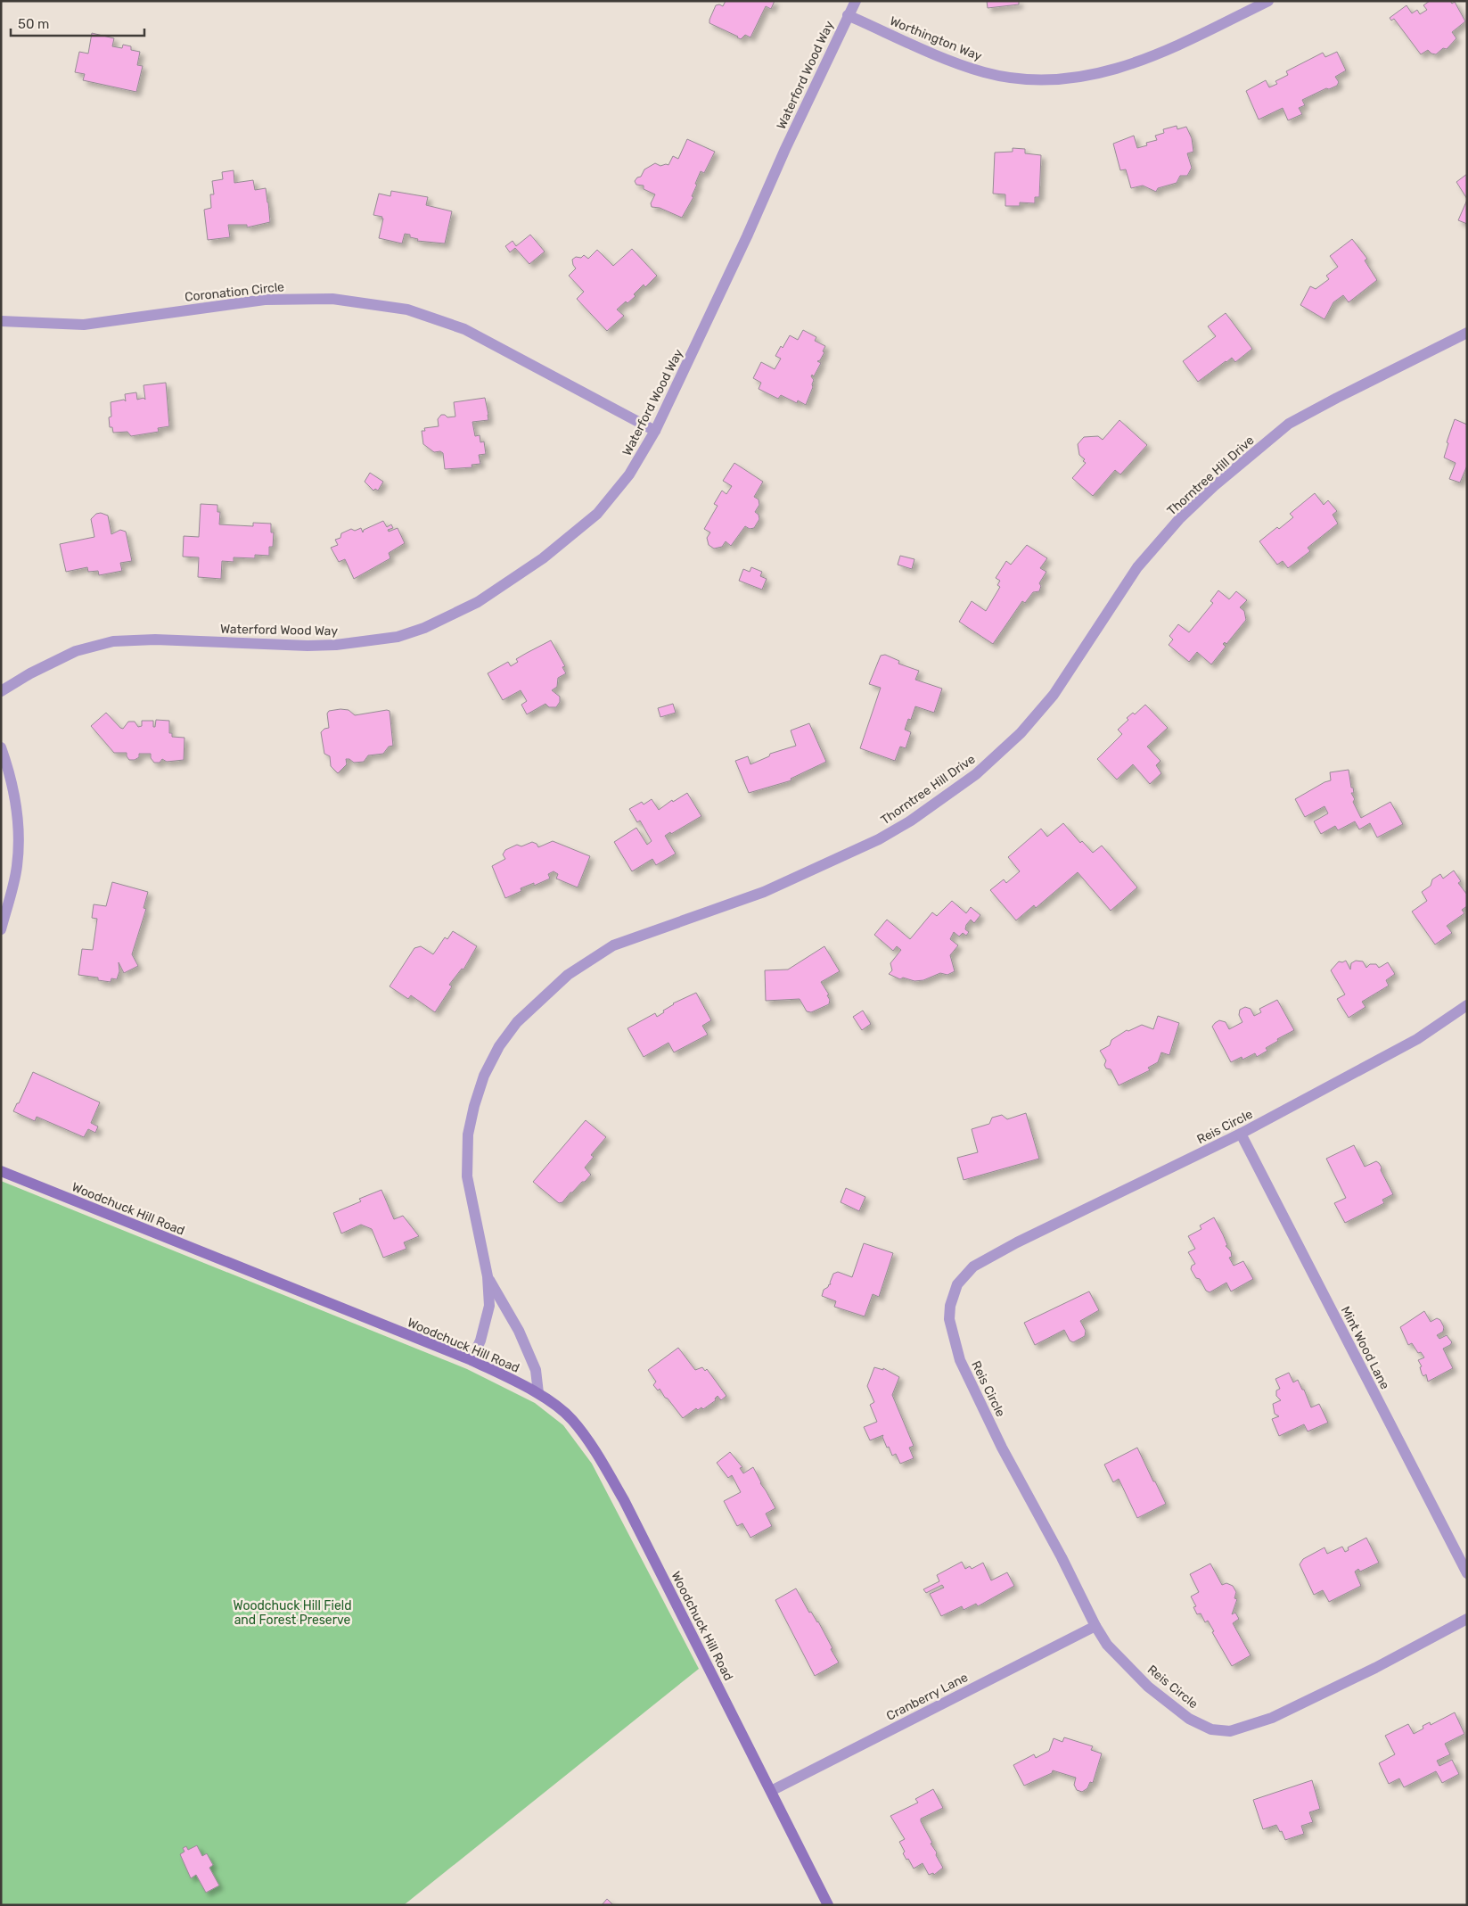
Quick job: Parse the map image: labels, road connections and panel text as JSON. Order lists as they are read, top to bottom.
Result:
{
  "streets": {
    "street": [
      "Worthington Way",
      "Waterford Wood Way",
      "Coronation Circle",
      "Thorntree Hill Drive",
      "Reis Circle",
      "Woodchuck Hill Road",
      "Mint Wood Lane",
      "Cranberry Lane"
    ]
  },
  "crossings": [
    ["Worthington Way", "Waterford Wood Way"],
    ["Waterford Wood Way", "Coronation Circle"],
    ["Thorntree Hill Drive", "Woodchuck Hill Road"],
    ["Reis Circle", "Mint Wood Lane"],
    ["Reis Circle", "Cranberry Lane"],
    ["Woodchuck Hill Road", "Cranberry Lane"]
  ],
  "parks": ["Woodchuck Hill Field and Forest Preserve"],
  "scale_bar": "50 m"
}
